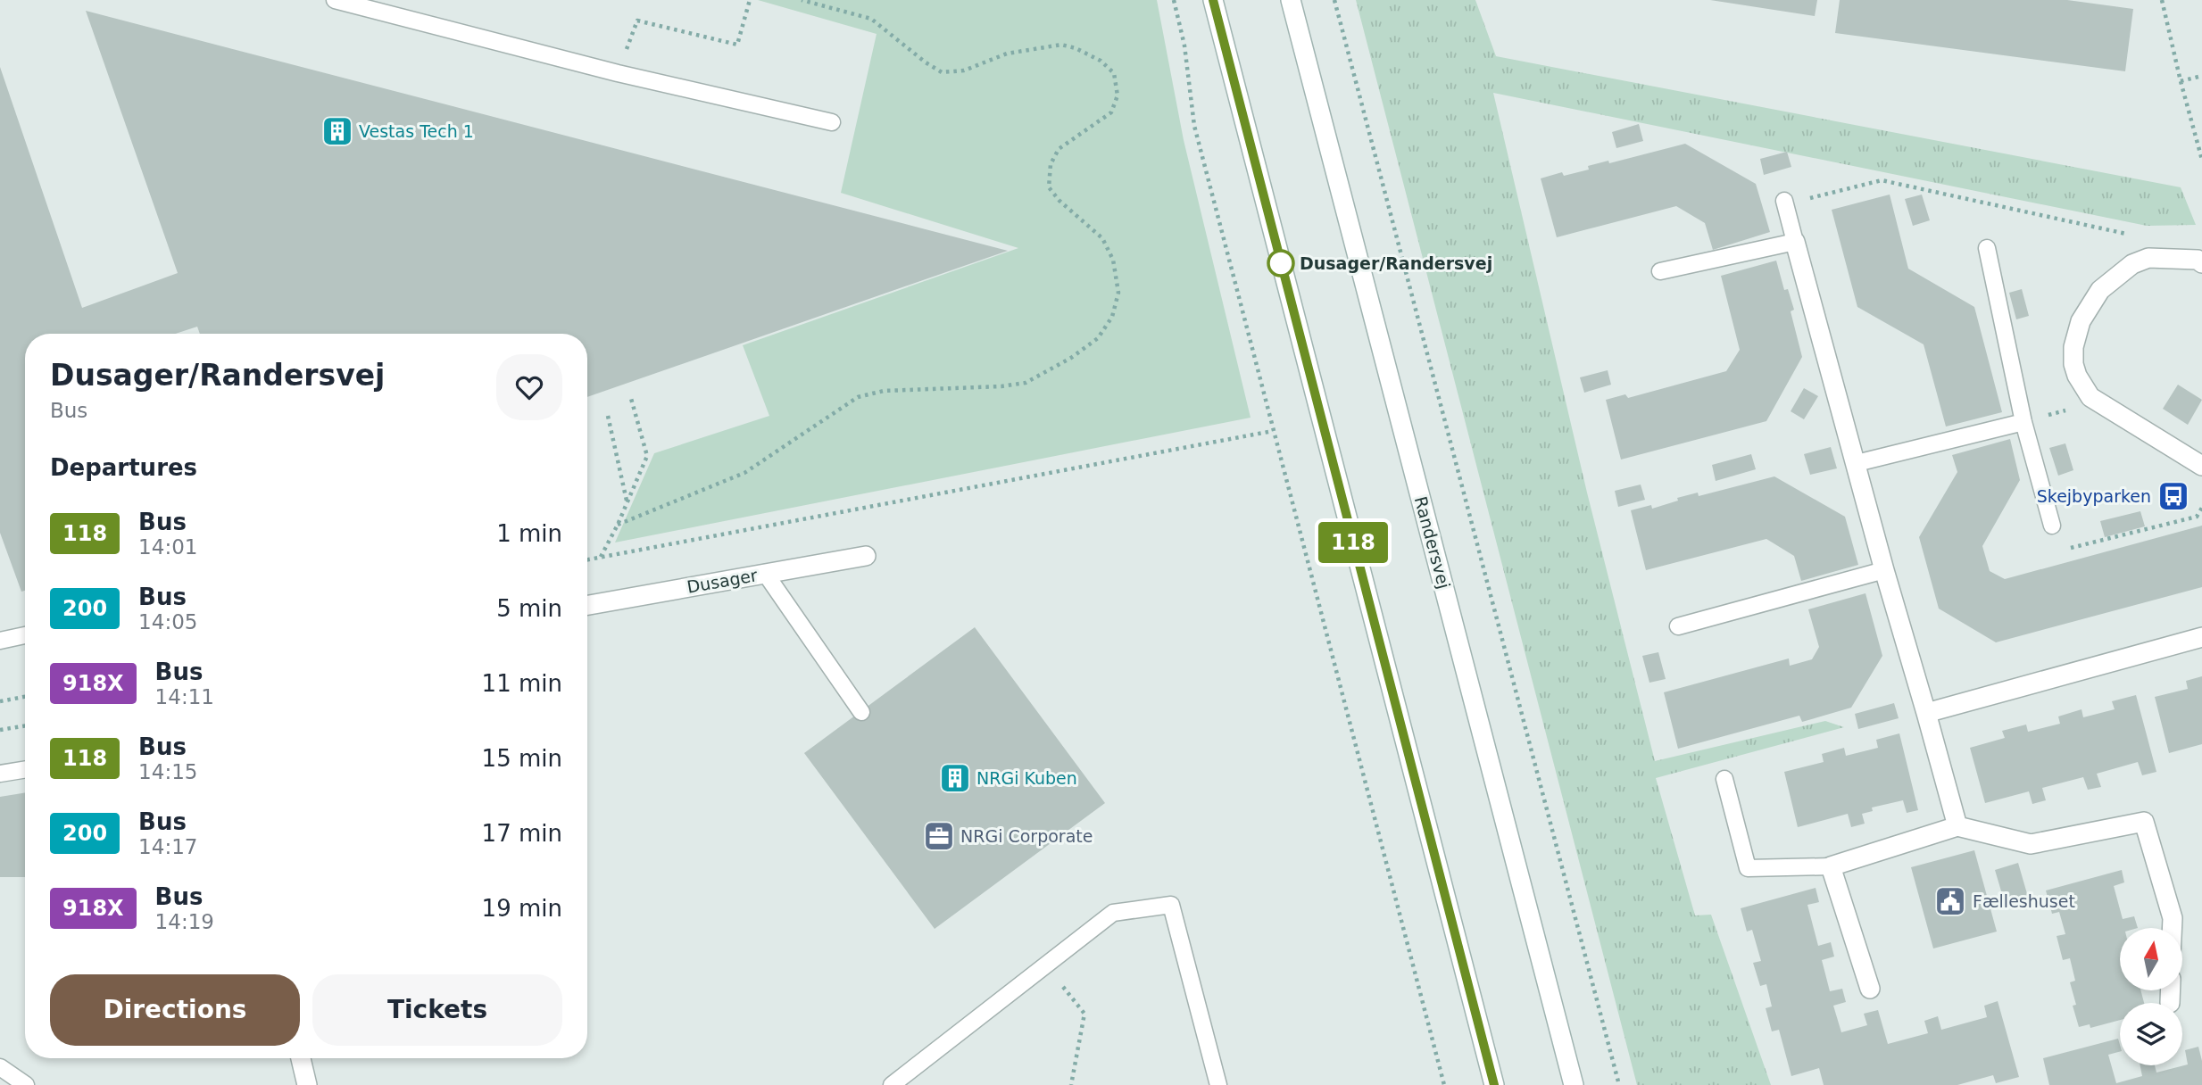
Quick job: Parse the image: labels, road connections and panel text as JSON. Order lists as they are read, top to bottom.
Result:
{
  "streets": {
    "street": ["Randersvej", "Dusager"]
  },
  "places": {
    "building": ["Vestas Tech 1", "NRGi Kuben"],
    "other": ["Dusager/Randersvej"],
    "bus stop": ["Skejbyparken"],
    "office": ["NRGi Corporate"],
    "public building": ["Fælleshuset"]
  },
  "lines": ["bus line 118"],
  "north": "top",
  "page": {
    "on_map": "118",
    "heading": [
      ["Dusager/Randersvej", "Bus"],
      "Departures"
    ],
    "list": [
      {
        "mark": "118",
        "name": "Bus",
        "note": "14:01",
        "value": "1 min"
      },
      {
        "mark": "200",
        "name": "Bus",
        "note": "14:05",
        "value": "5 min"
      },
      {
        "mark": "918X",
        "name": "Bus",
        "note": "14:11",
        "value": "11 min"
      },
      {
        "mark": "118",
        "name": "Bus",
        "note": "14:15",
        "value": "15 min"
      },
      {
        "mark": "200",
        "name": "Bus",
        "note": "14:17",
        "value": "17 min"
      },
      {
        "mark": "918X",
        "name": "Bus",
        "note": "14:19",
        "value": "19 min"
      }
    ],
    "buttons": ["Directions", "Tickets"]
  }
}
